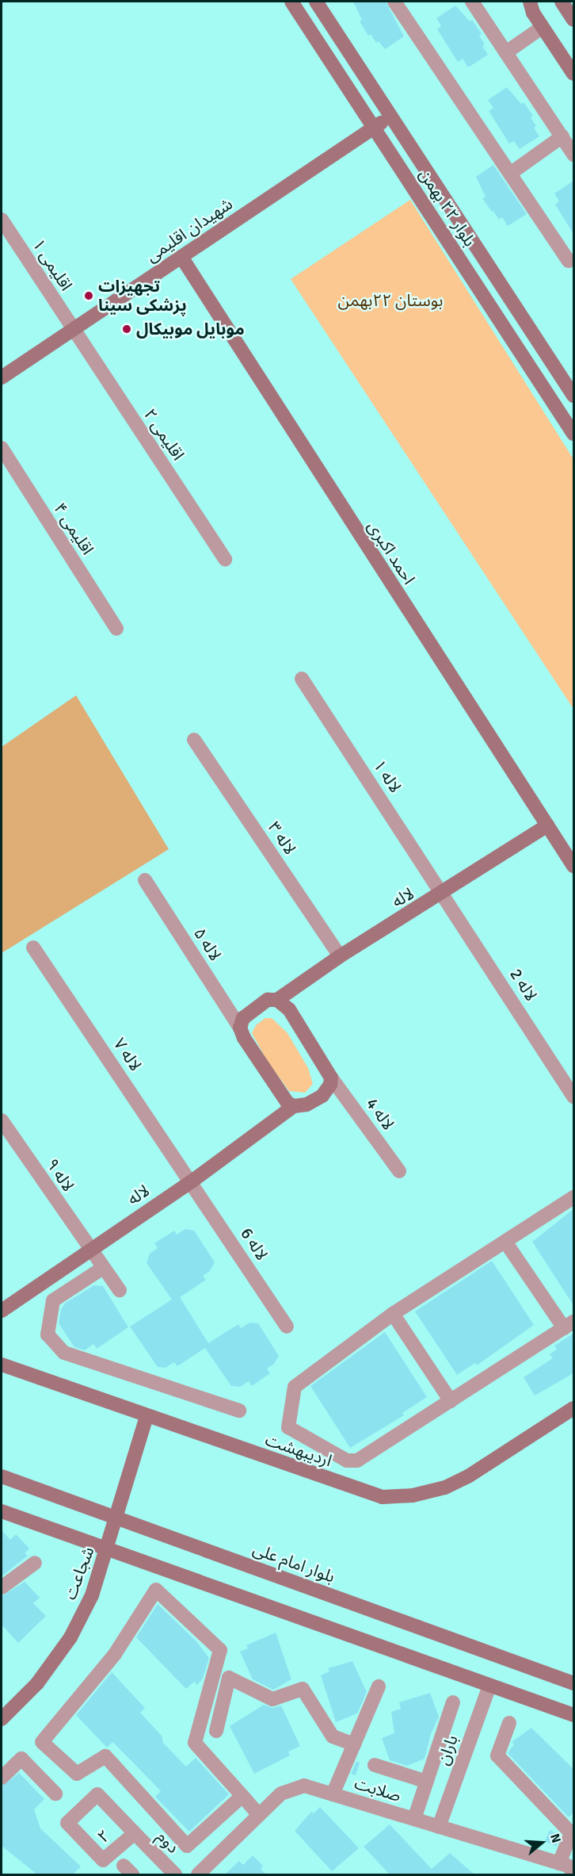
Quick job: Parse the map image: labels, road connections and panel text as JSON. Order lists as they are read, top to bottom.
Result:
{
  "streets": {
    "street": [
      "بلوار ۲۲ بهمن",
      "شهیدان اقلیمی",
      "اقلیمی ۱",
      "اقلیمی ۲",
      "اقلیمی ۴",
      "احمد اکبری",
      "لاله ۱",
      "لاله ۳",
      "لاله",
      "لاله ۵",
      "لاله 2",
      "لاله ۷",
      "لاله 4",
      "لاله ۹",
      "لاله 6",
      "اردیبهشت",
      "بلوار امام علی",
      "شجاعت",
      "باران",
      "صلابت",
      "۲",
      "دوم"
    ]
  },
  "crossings": [
    ["بلوار ۲۲ بهمن", "شهیدان اقلیمی"],
    ["شهیدان اقلیمی", "اقلیمی ۱"],
    ["شهیدان اقلیمی", "اقلیمی ۲"],
    ["شهیدان اقلیمی", "احمد اکبری"],
    ["اقلیمی ۱", "اقلیمی ۲"],
    ["احمد اکبری", "لاله"],
    ["لاله ۱", "لاله"],
    ["لاله ۱", "لاله 2"],
    ["لاله ۳", "لاله"],
    ["لاله", "لاله ۵"],
    ["لاله", "لاله 2"],
    ["لاله", "لاله ۷"],
    ["لاله", "لاله 4"],
    ["لاله", "لاله ۹"],
    ["لاله", "لاله 6"],
    ["لاله ۷", "لاله 6"],
    ["اردیبهشت", "شجاعت"],
    ["بلوار امام علی", "شجاعت"],
    ["باران", "صلابت"],
    ["۲", "دوم"]
  ],
  "parks": ["بوستان ۲۲بهمن"],
  "places": ["تجهیزات پزشکی سینا", "موبایل موبیکال"],
  "north": "right"
}
